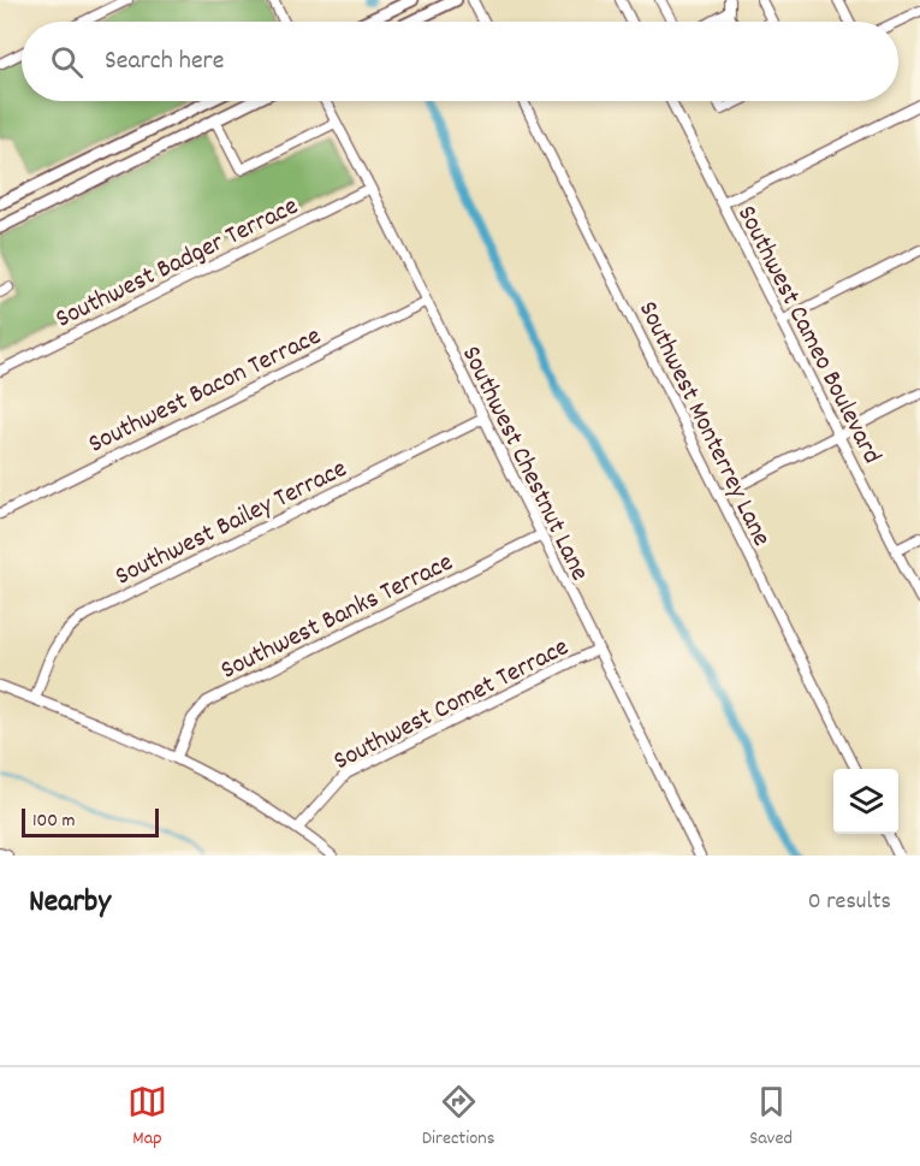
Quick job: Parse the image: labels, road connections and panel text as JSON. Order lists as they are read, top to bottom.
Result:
{
  "streets": {
    "street": [
      "Southwest Badger Terrace",
      "Southwest Cameo Boulevard",
      "Southwest Bacon Terrace",
      "Southwest Monterrey Lane",
      "Southwest Chestnut Lane",
      "Southwest Bailey Terrace",
      "Southwest Banks Terrace",
      "Southwest Comet Terrace"
    ]
  },
  "crossings": [
    ["Southwest Badger Terrace", "Southwest Chestnut Lane"],
    ["Southwest Bacon Terrace", "Southwest Chestnut Lane"],
    ["Southwest Chestnut Lane", "Southwest Bailey Terrace"],
    ["Southwest Chestnut Lane", "Southwest Banks Terrace"],
    ["Southwest Chestnut Lane", "Southwest Comet Terrace"]
  ],
  "scale_bar": "100 m",
  "page": {
    "search": "Search here",
    "scale": "100 m",
    "heading": ["Nearby", "0 results"],
    "nav": ["Map", "Directions", "Saved"]
  }
}
